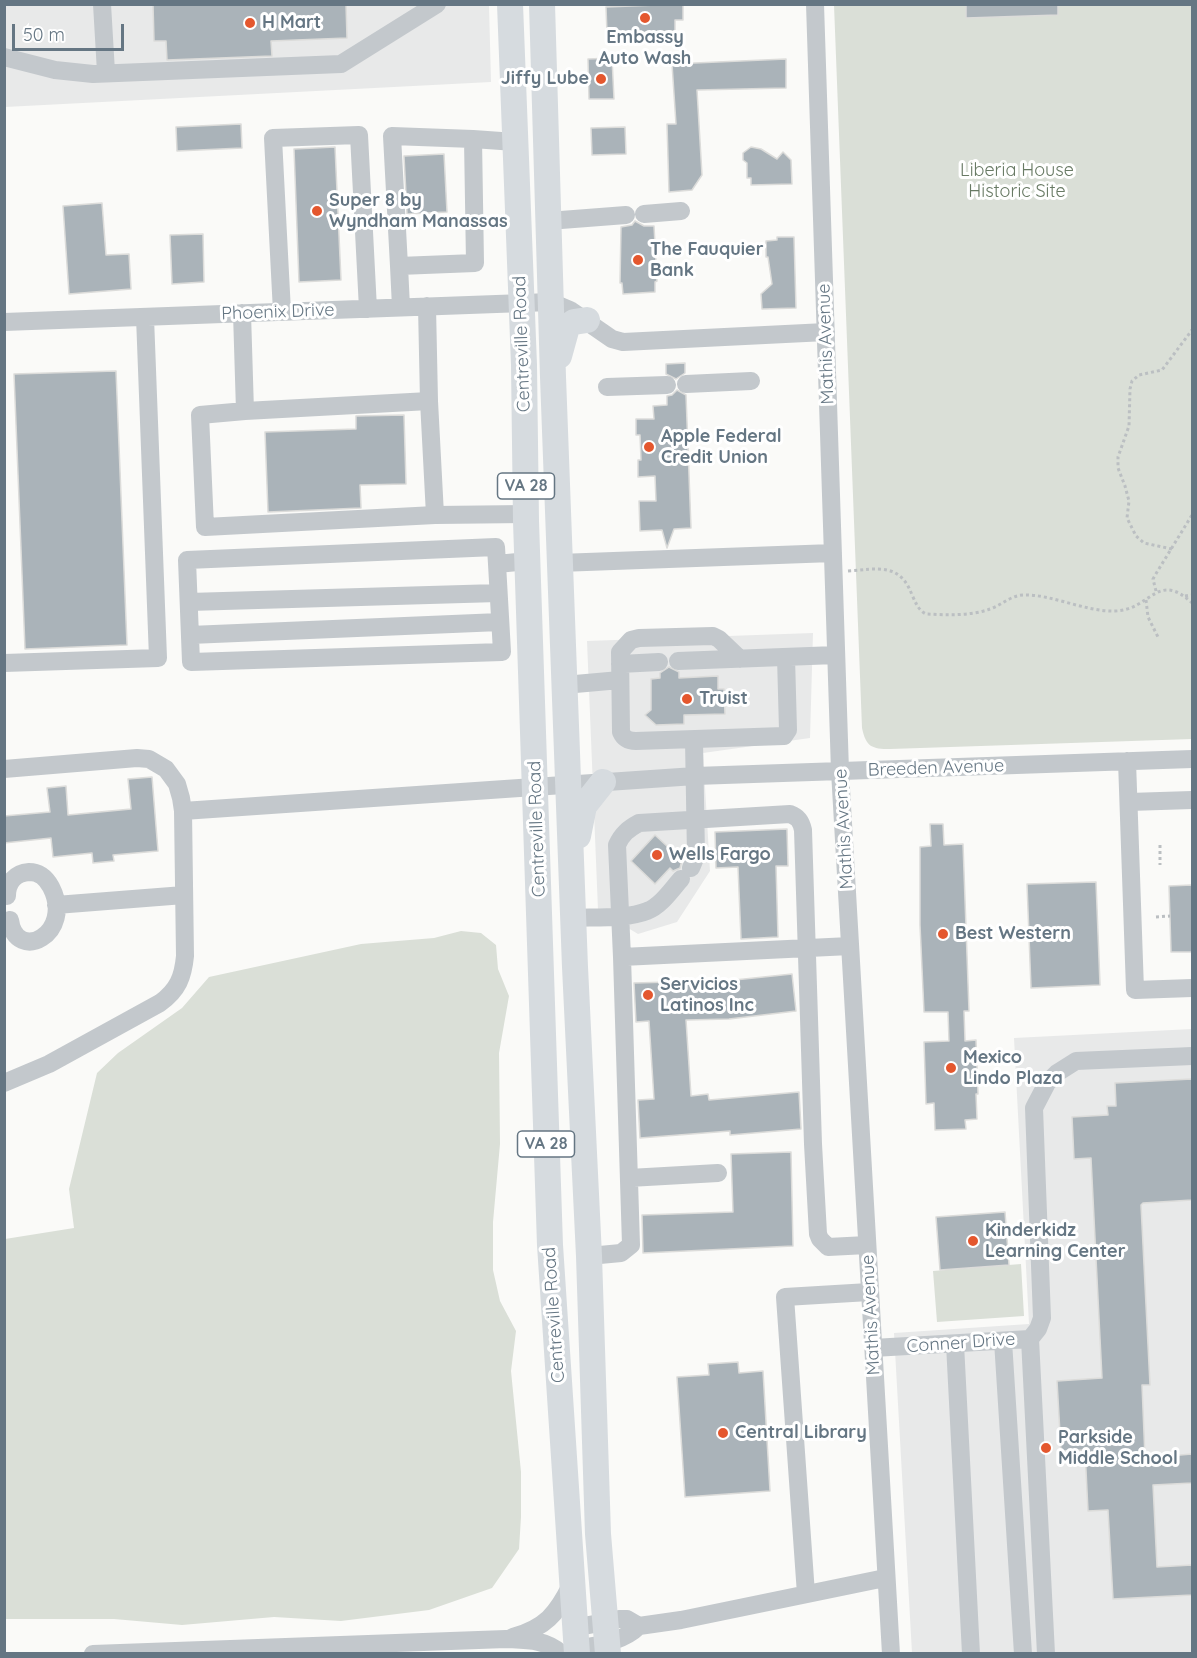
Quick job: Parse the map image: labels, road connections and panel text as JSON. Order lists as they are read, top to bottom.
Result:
{
  "streets": {
    "highway": ["Centreville Road", "VA 28"],
    "street": [
      "Phoenix Drive",
      "Mathis Avenue",
      "Breeden Avenue",
      "Conner Drive"
    ]
  },
  "crossings": [
    ["Phoenix Drive", "Centreville Road"],
    ["Centreville Road", "Breeden Avenue"],
    ["Mathis Avenue", "Breeden Avenue"],
    ["Mathis Avenue", "Conner Drive"]
  ],
  "parks": ["Liberia House Historic Site"],
  "places": [
    "Embassy Auto Wash",
    "H Mart",
    "Jiffy Lube",
    "Super 8 by Wyndham Manassas",
    "The Fauquier Bank",
    "Apple Federal Credit Union",
    "Truist",
    "Wells Fargo",
    "Best Western",
    "Servicios Latinos Inc",
    "Mexico Lindo Plaza",
    "Kinderkidz Learning Center",
    "Central Library",
    "Parkside Middle School"
  ],
  "scale_bar": "50 m"
}
